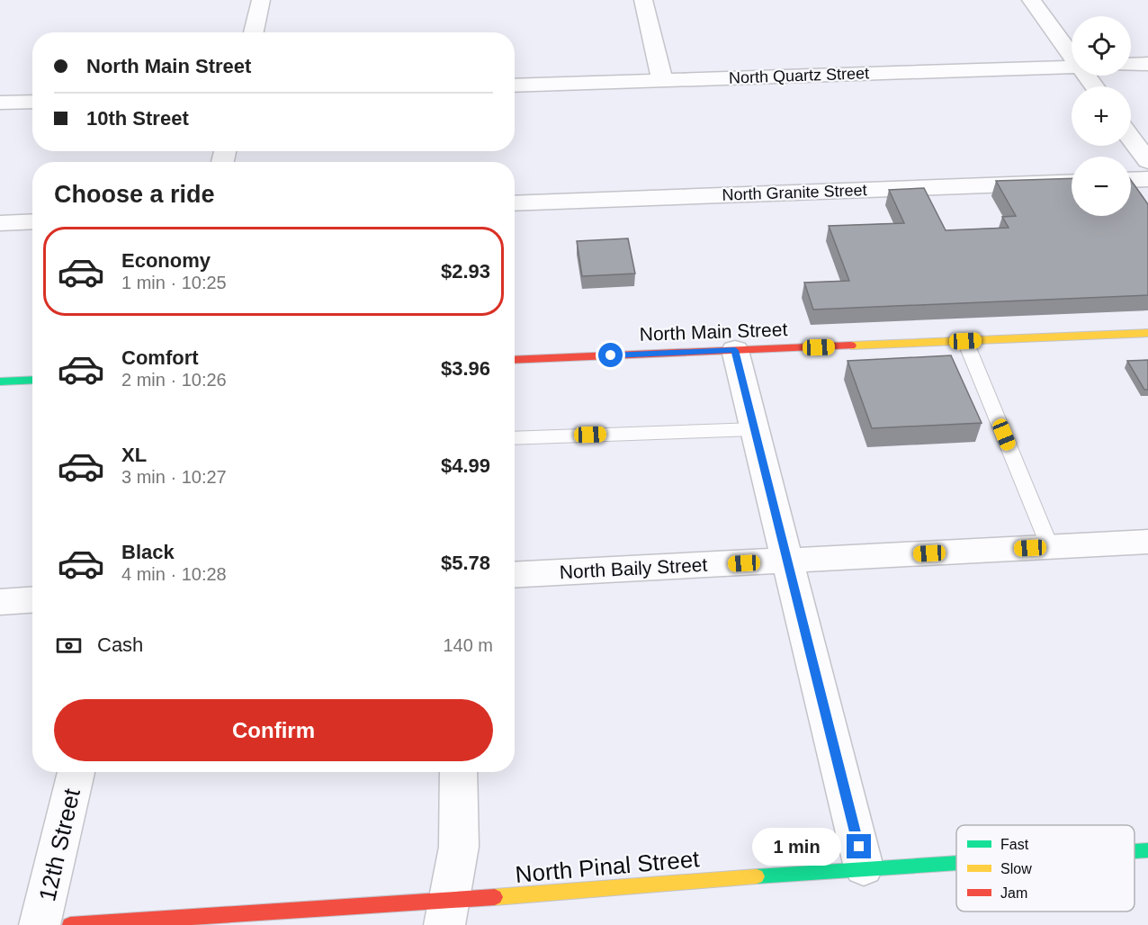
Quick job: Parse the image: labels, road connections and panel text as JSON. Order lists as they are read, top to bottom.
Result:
{
  "streets": {
    "street": [
      "North Quartz Street",
      "North Granite Street",
      "North Main Street",
      "North Baily Street",
      "12th Street",
      "North Pinal Street"
    ]
  },
  "legend": ["Fast", "Slow", "Jam"],
  "page": {
    "map_buttons": ["+", "−"],
    "banner": ["North Main Street", "10th Street"],
    "heading": "Choose a ride",
    "list": [
      {
        "name": "Economy",
        "note": "1 min · 10:25",
        "value": "$2.93"
      },
      {
        "name": "Comfort",
        "note": "2 min · 10:26",
        "value": "$3.96"
      },
      {
        "name": "XL",
        "note": "3 min · 10:27",
        "value": "$4.99"
      },
      {
        "name": "Black",
        "note": "4 min · 10:28",
        "value": "$5.78"
      }
    ],
    "pay": ["Cash", "140 m"],
    "buttons": "Confirm",
    "bubble": "1 min"
  }
}
